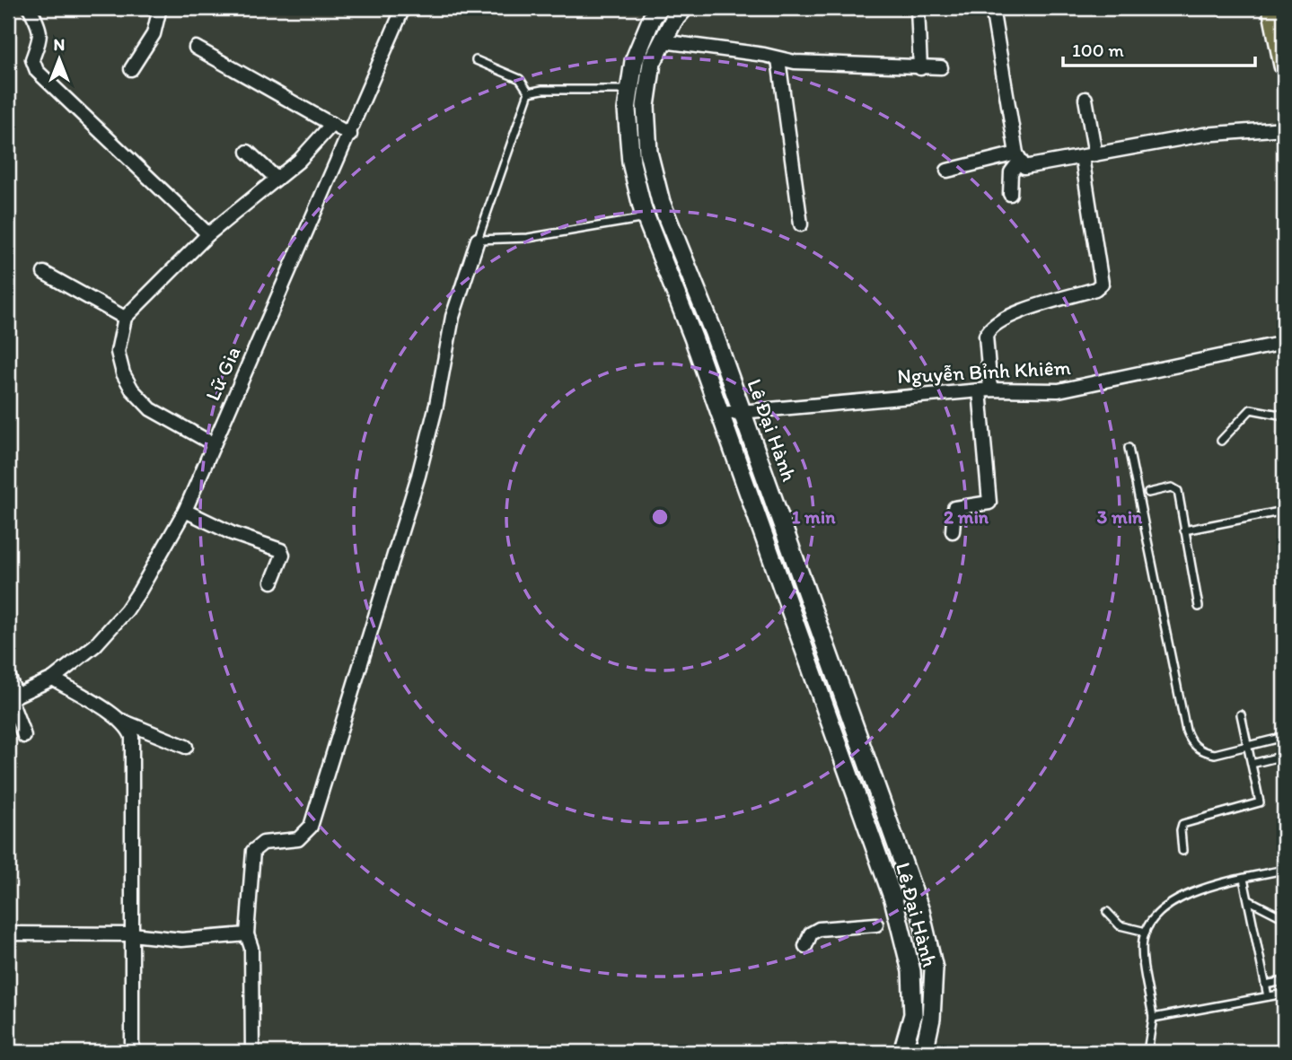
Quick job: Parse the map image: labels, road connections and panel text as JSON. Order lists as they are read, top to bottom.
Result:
{
  "streets": {
    "main road": ["Lê Đại Hành"],
    "street": ["Nguyễn Bỉnh Khiêm", "Lữ Gia"]
  },
  "crossings": [
    ["Nguyễn Bỉnh Khiêm", "Lê Đại Hành"]
  ],
  "scale_bar": "100 m",
  "north": "top",
  "rings": ["1 min", "2 min", "3 min"]
}
